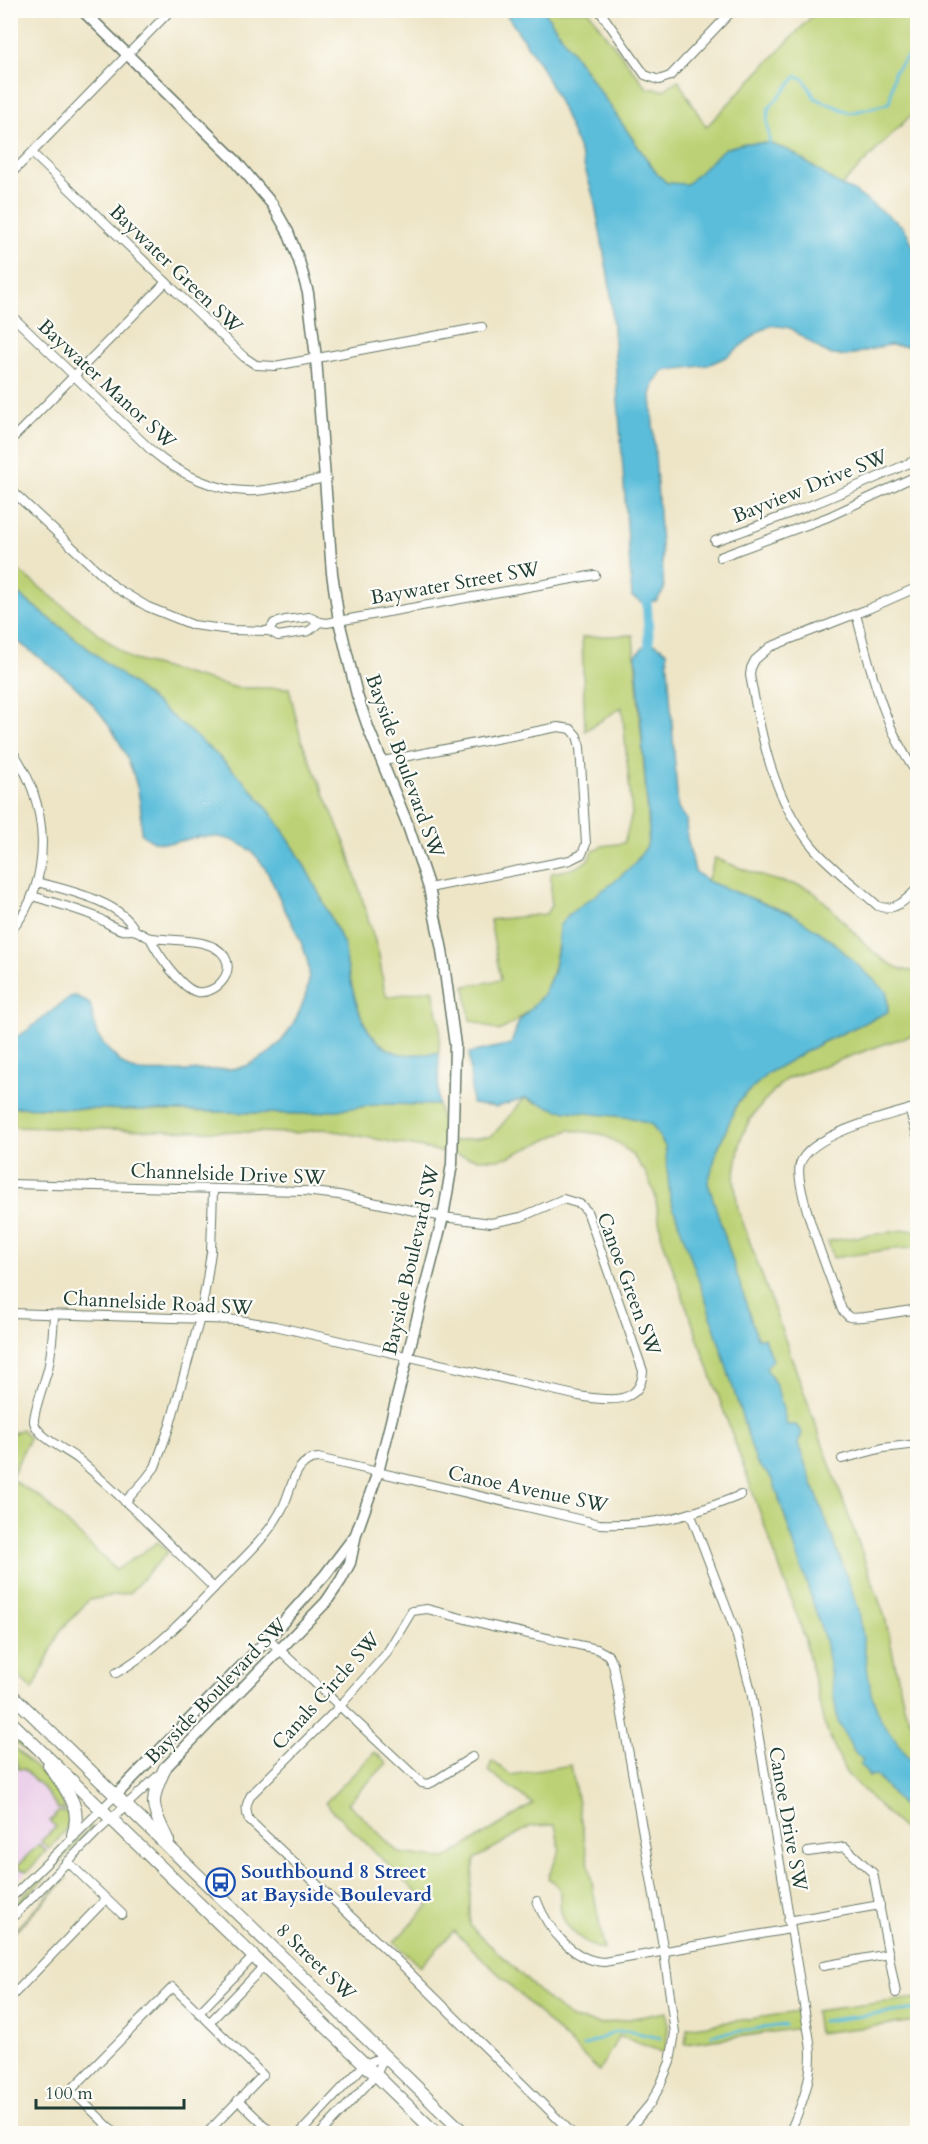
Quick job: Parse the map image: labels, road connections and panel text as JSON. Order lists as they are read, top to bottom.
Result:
{
  "streets": {
    "main road": ["8 Street SW"],
    "street": [
      "Baywater Green SW",
      "Baywater Manor SW",
      "Bayview Drive SW",
      "Baywater Street SW",
      "Bayside Boulevard SW",
      "Channelside Drive SW",
      "Canoe Green SW",
      "Channelside Road SW",
      "Canoe Avenue SW",
      "Canals Circle SW",
      "Canoe Drive SW"
    ]
  },
  "crossings": [
    ["Baywater Green SW", "Bayside Boulevard SW"],
    ["Baywater Manor SW", "Bayside Boulevard SW"],
    ["Baywater Street SW", "Bayside Boulevard SW"],
    ["Bayside Boulevard SW", "Channelside Drive SW"],
    ["Bayside Boulevard SW", "Canoe Green SW"],
    ["Bayside Boulevard SW", "Channelside Road SW"],
    ["Bayside Boulevard SW", "Canoe Avenue SW"],
    ["Bayside Boulevard SW", "8 Street SW"],
    ["Channelside Drive SW", "Canoe Green SW"],
    ["Canoe Green SW", "Channelside Road SW"],
    ["Canoe Avenue SW", "Canoe Drive SW"]
  ],
  "places": {
    "bus stop": ["Southbound 8 Street at Bayside Boulevard"]
  },
  "scale_bar": "100 m"
}
